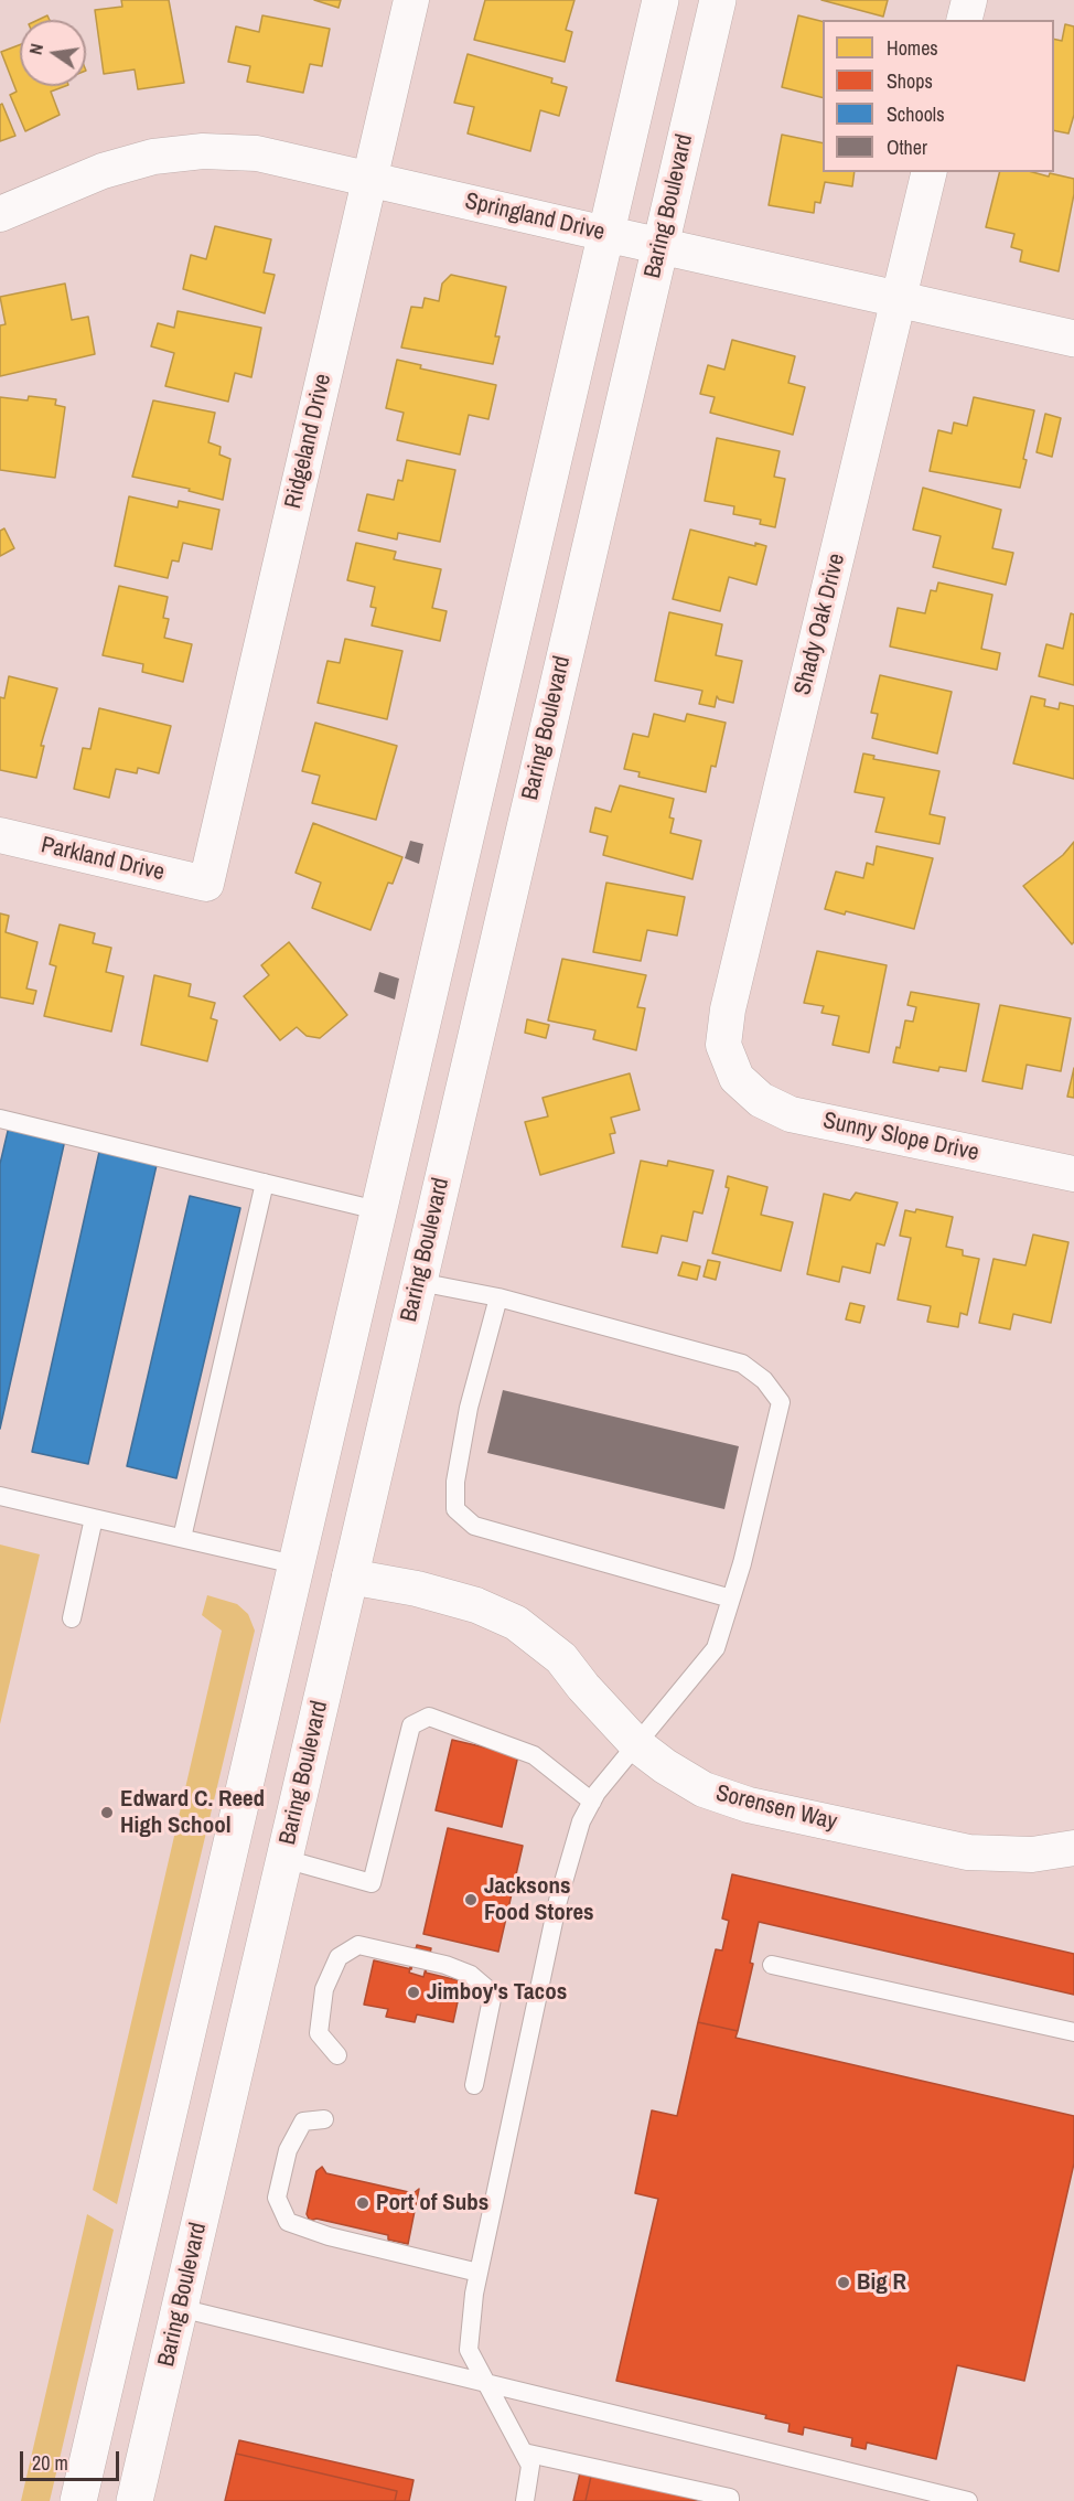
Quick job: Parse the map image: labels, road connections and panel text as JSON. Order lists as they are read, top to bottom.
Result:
{
  "streets": {
    "main road": ["Baring Boulevard", "Springland Drive"],
    "street": [
      "Ridgeland Drive",
      "Shady Oak Drive",
      "Parkland Drive",
      "Sunny Slope Drive",
      "Sorensen Way"
    ]
  },
  "crossings": [
    ["Baring Boulevard", "Springland Drive"],
    ["Baring Boulevard", "Sorensen Way"],
    ["Springland Drive", "Ridgeland Drive"],
    ["Springland Drive", "Shady Oak Drive"],
    ["Ridgeland Drive", "Parkland Drive"],
    ["Shady Oak Drive", "Sunny Slope Drive"]
  ],
  "places": [
    "Edward C. Reed High School",
    "Jacksons Food Stores",
    "Jimboy's Tacos",
    "Port of Subs",
    "Big R"
  ],
  "legend": [
    "Homes",
    "Shops",
    "Schools",
    "Other"
  ],
  "scale_bar": "20 m",
  "north": "left"
}
